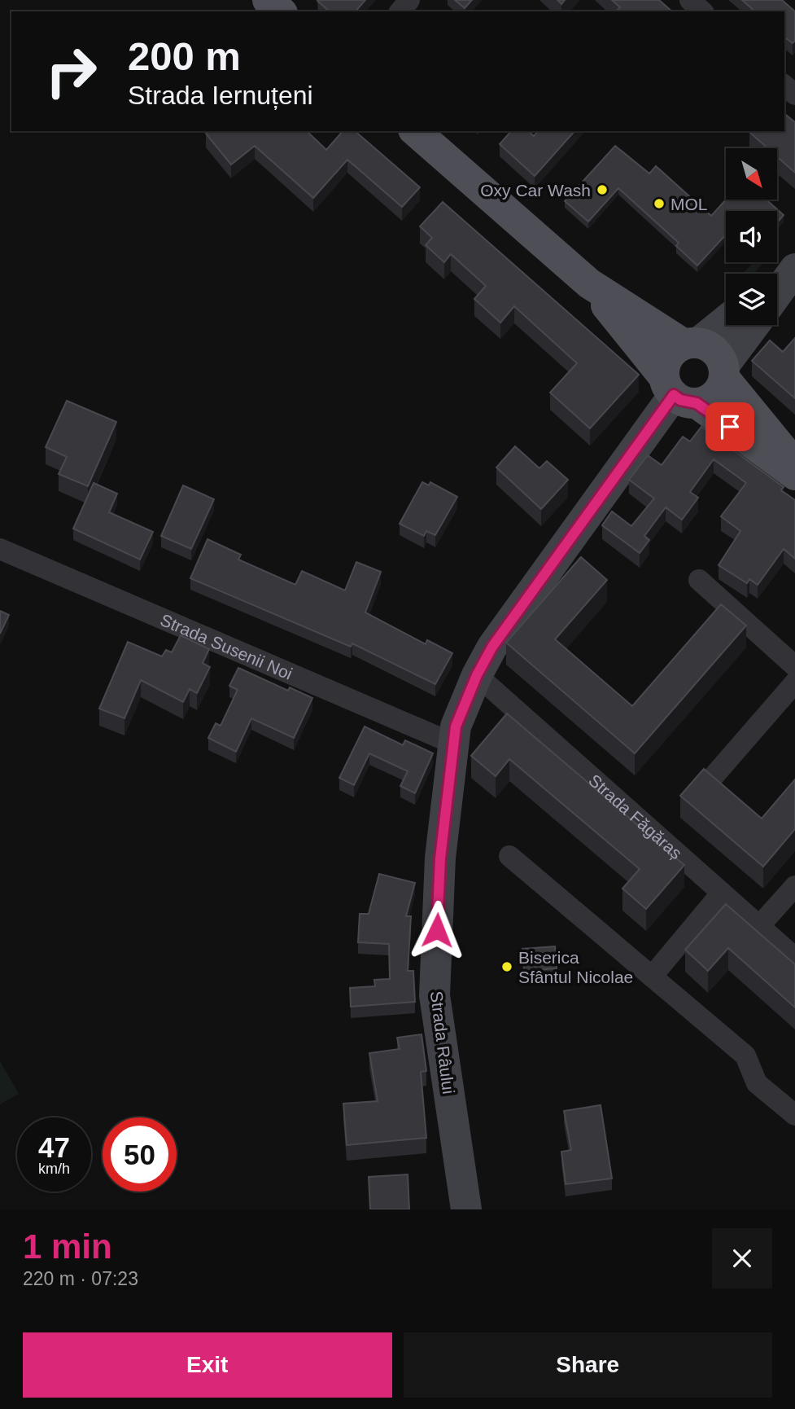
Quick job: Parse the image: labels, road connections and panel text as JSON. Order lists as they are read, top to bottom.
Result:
{
  "streets": {
    "main road": ["Strada Râului"],
    "street": ["Strada Susenii Noi", "Strada Făgăraș"]
  },
  "crossings": [
    ["Strada Susenii Noi", "Strada Râului"],
    ["Strada Făgăraș", "Strada Râului"]
  ],
  "places": ["Oxy Car Wash", "MOL", "Biserica Sfântul Nicolae"],
  "north": "bottom right",
  "page": {
    "turn": ["200 m", "Strada Iernuțeni"],
    "speed": "47 km/h",
    "limit": "50",
    "heading": ["1 min", "220 m · 07:23"],
    "buttons": ["Exit", "Share"]
  }
}
